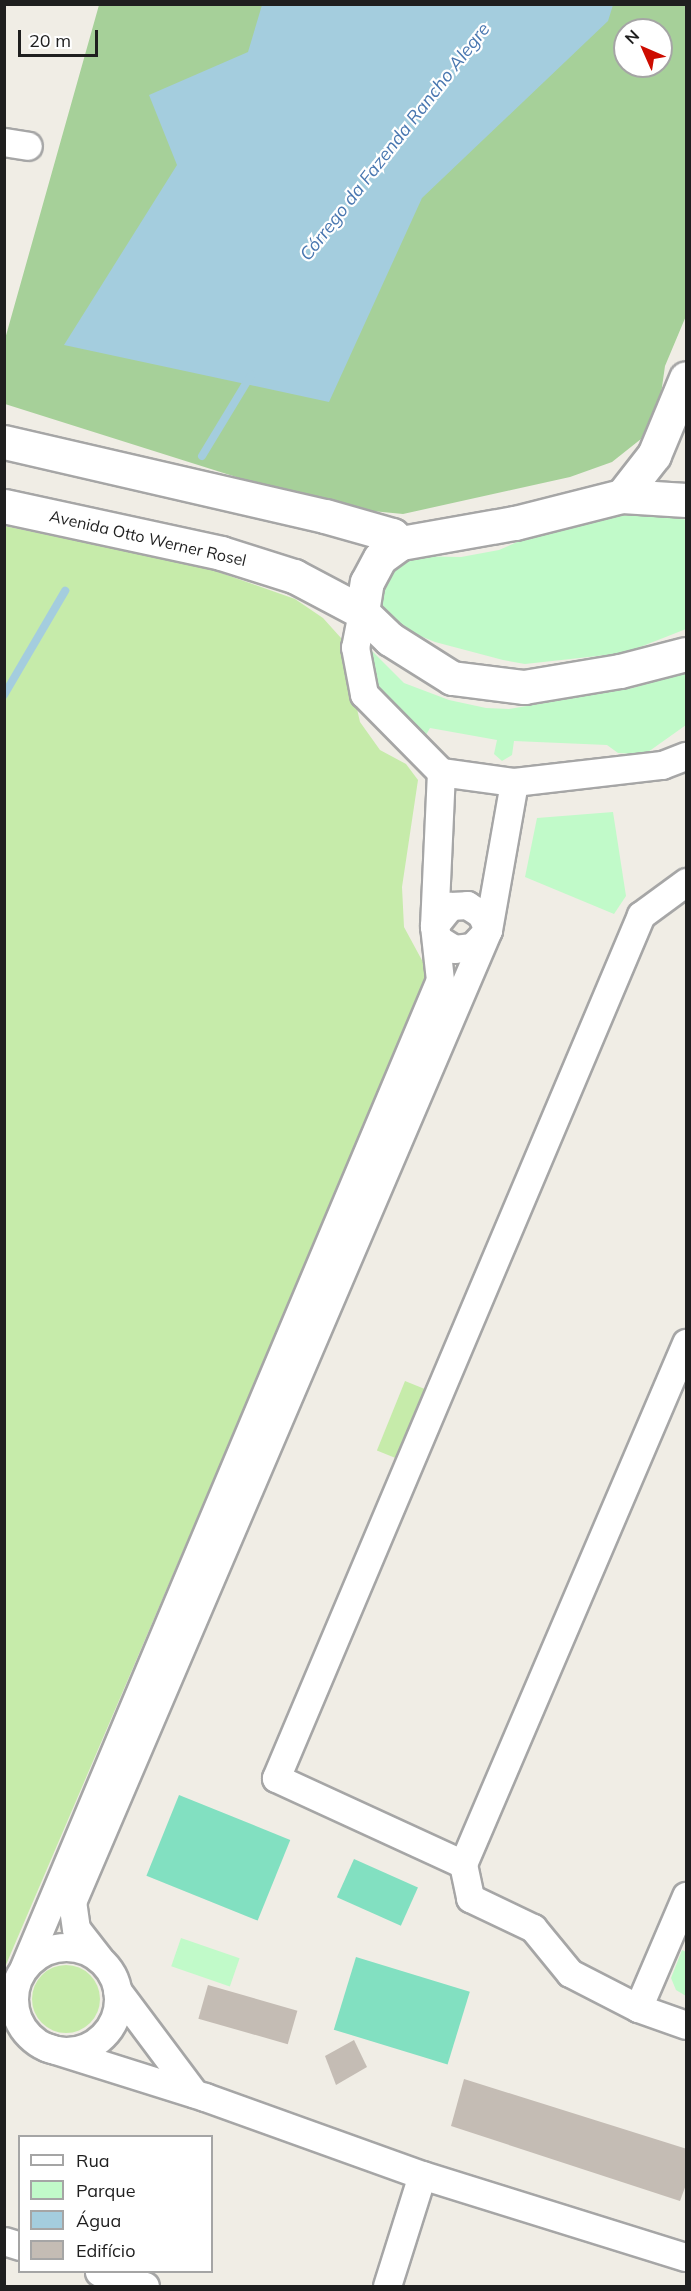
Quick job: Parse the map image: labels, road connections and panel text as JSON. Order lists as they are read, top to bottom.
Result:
{
  "streets": {
    "street": ["Avenida Otto Werner Rosel"]
  },
  "water": ["Córrego da Fazenda Rancho Alegre"],
  "legend": [
    "Rua",
    "Parque",
    "Água",
    "Edifício"
  ],
  "scale_bar": "20 m",
  "north": "top left"
}
